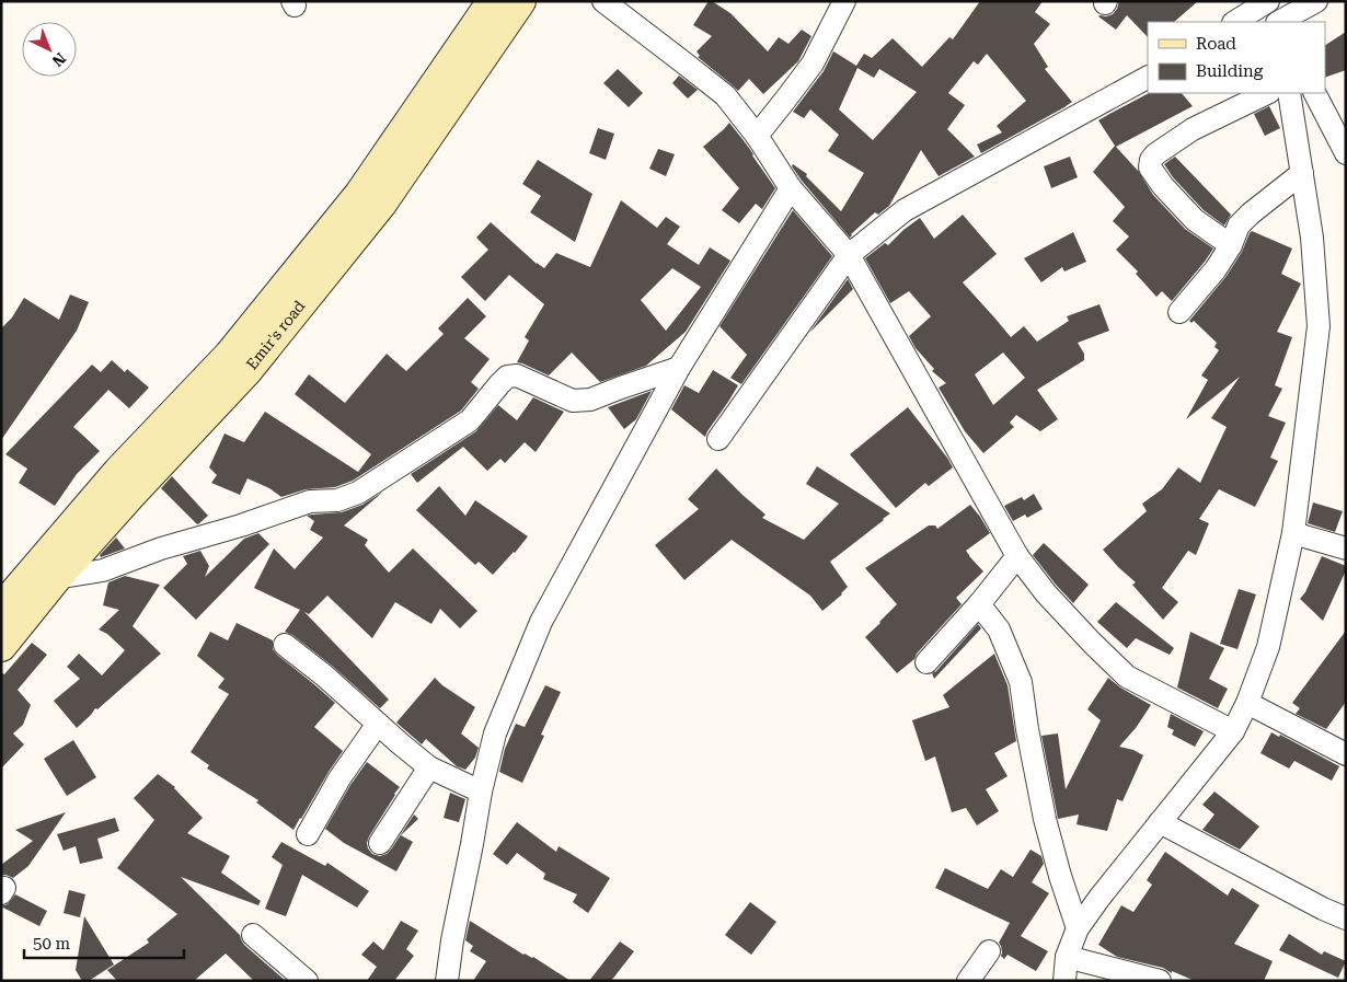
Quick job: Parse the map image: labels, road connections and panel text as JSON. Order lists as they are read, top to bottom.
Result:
{
  "streets": {
    "main road": ["Emir's road"]
  },
  "legend": ["Road", "Building"],
  "scale_bar": "50 m",
  "north": "bottom right"
}
